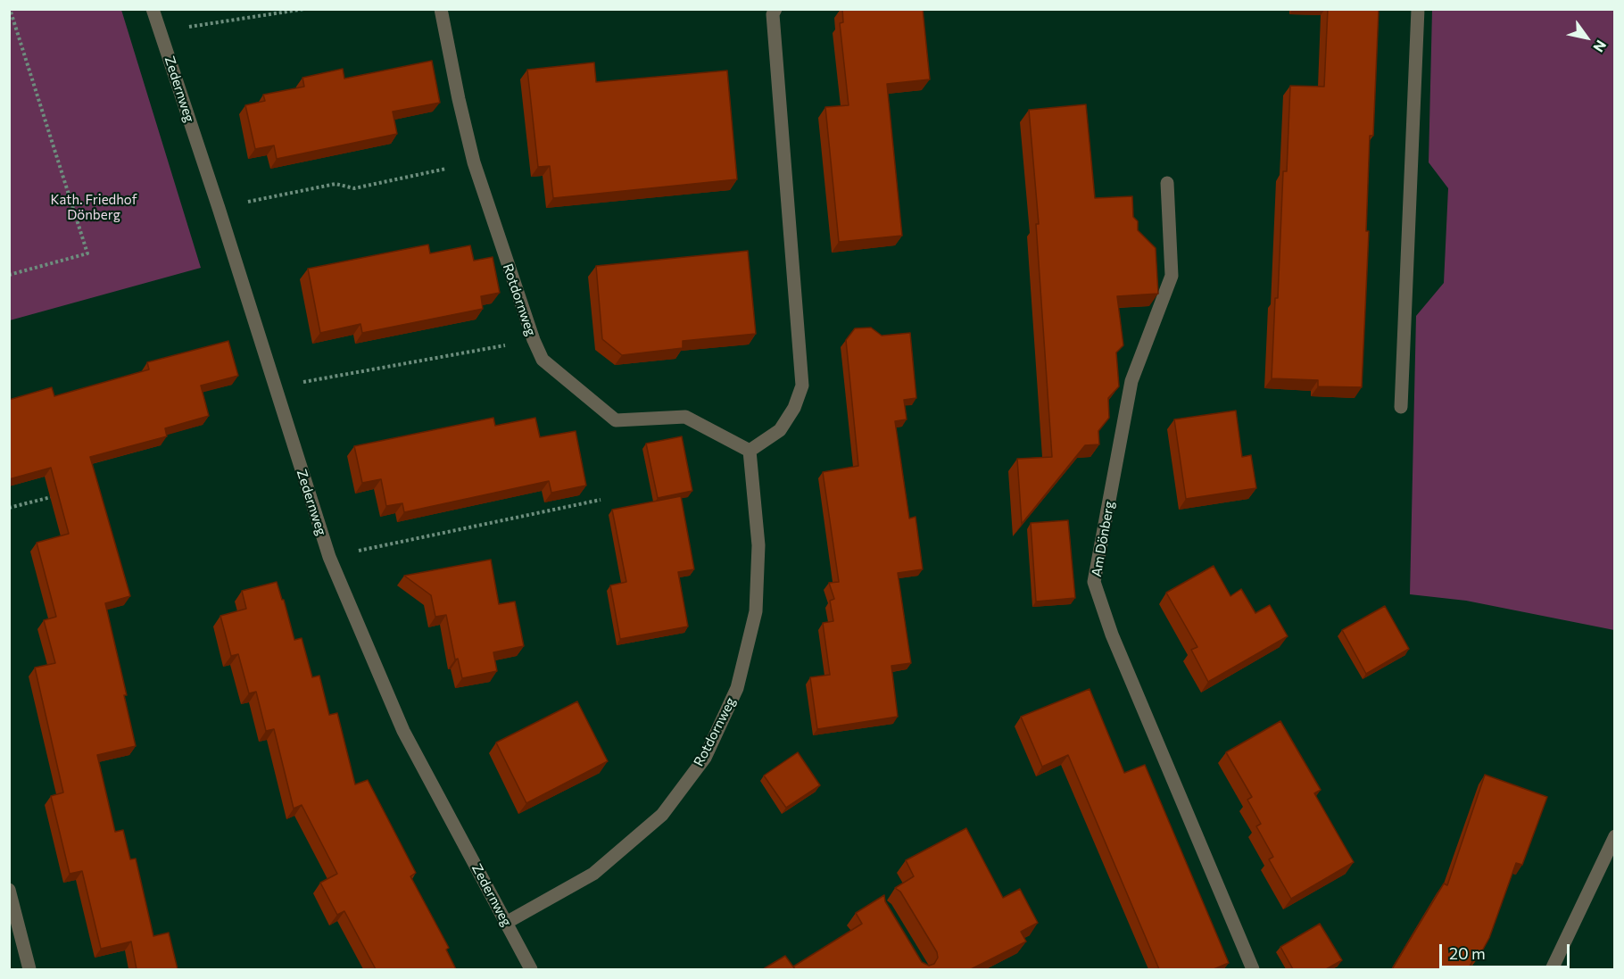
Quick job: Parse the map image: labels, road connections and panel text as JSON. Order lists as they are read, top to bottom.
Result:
{
  "streets": {
    "street": ["Zedernweg", "Rotdornweg", "Am Dönberg"]
  },
  "crossings": [
    ["Zedernweg", "Rotdornweg"]
  ],
  "parks": ["Kath. Friedhof Dönberg"],
  "scale_bar": "20 m",
  "north": "bottom right"
}
